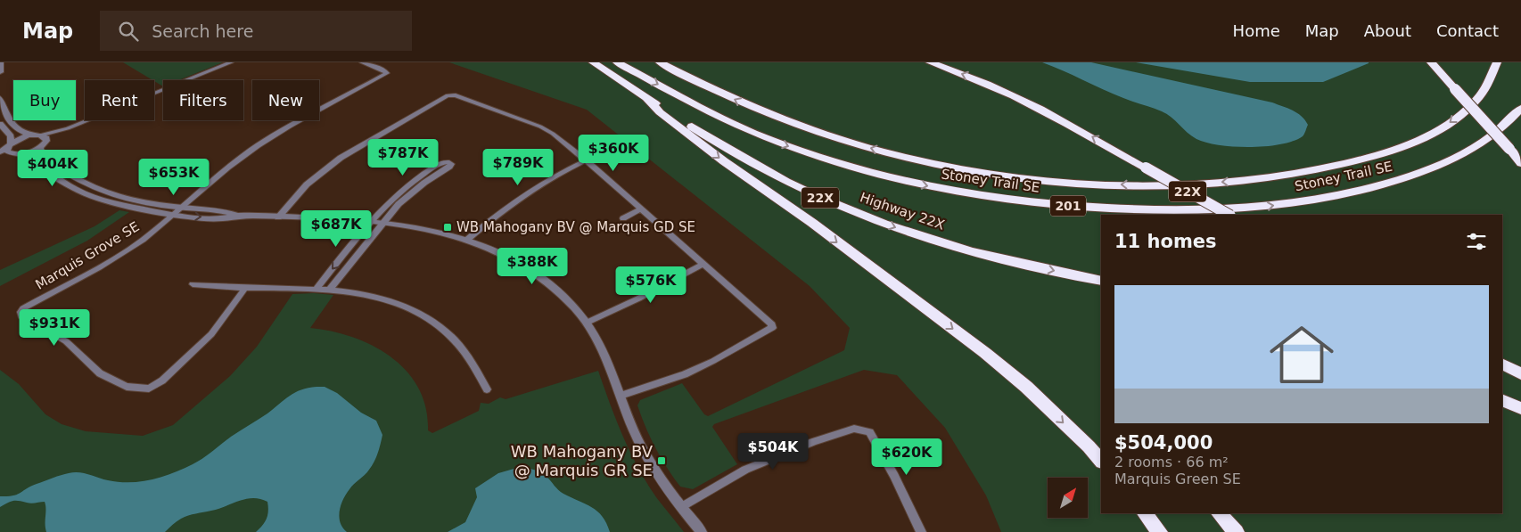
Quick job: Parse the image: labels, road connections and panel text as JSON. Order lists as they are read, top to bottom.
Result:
{
  "streets": {
    "highway": [
      "Stoney Trail SE",
      "22X",
      "201",
      "Highway 22X"
    ],
    "street": ["Marquis Grove SE"]
  },
  "places": {
    "transit": ["WB Mahogany BV @ Marquis GD SE", "WB Mahogany BV @ Marquis GR SE"]
  },
  "north": "top right",
  "page": {
    "header": "Map",
    "search": "Search here",
    "nav": [
      "Home",
      "Map",
      "About",
      "Contact"
    ],
    "chip": [
      "Buy",
      "Rent",
      "Filters",
      "New"
    ],
    "price": [
      "$360K",
      "$787K",
      "$789K",
      "$404K",
      "$653K",
      "$687K",
      "$388K",
      "$576K",
      "$931K",
      "$504K",
      "$620K"
    ],
    "heading": "11 homes",
    "list": [
      {
        "name": "$504,000",
        "note": "2 rooms · 66 m² · Marquis Green SE"
      }
    ]
  }
}
